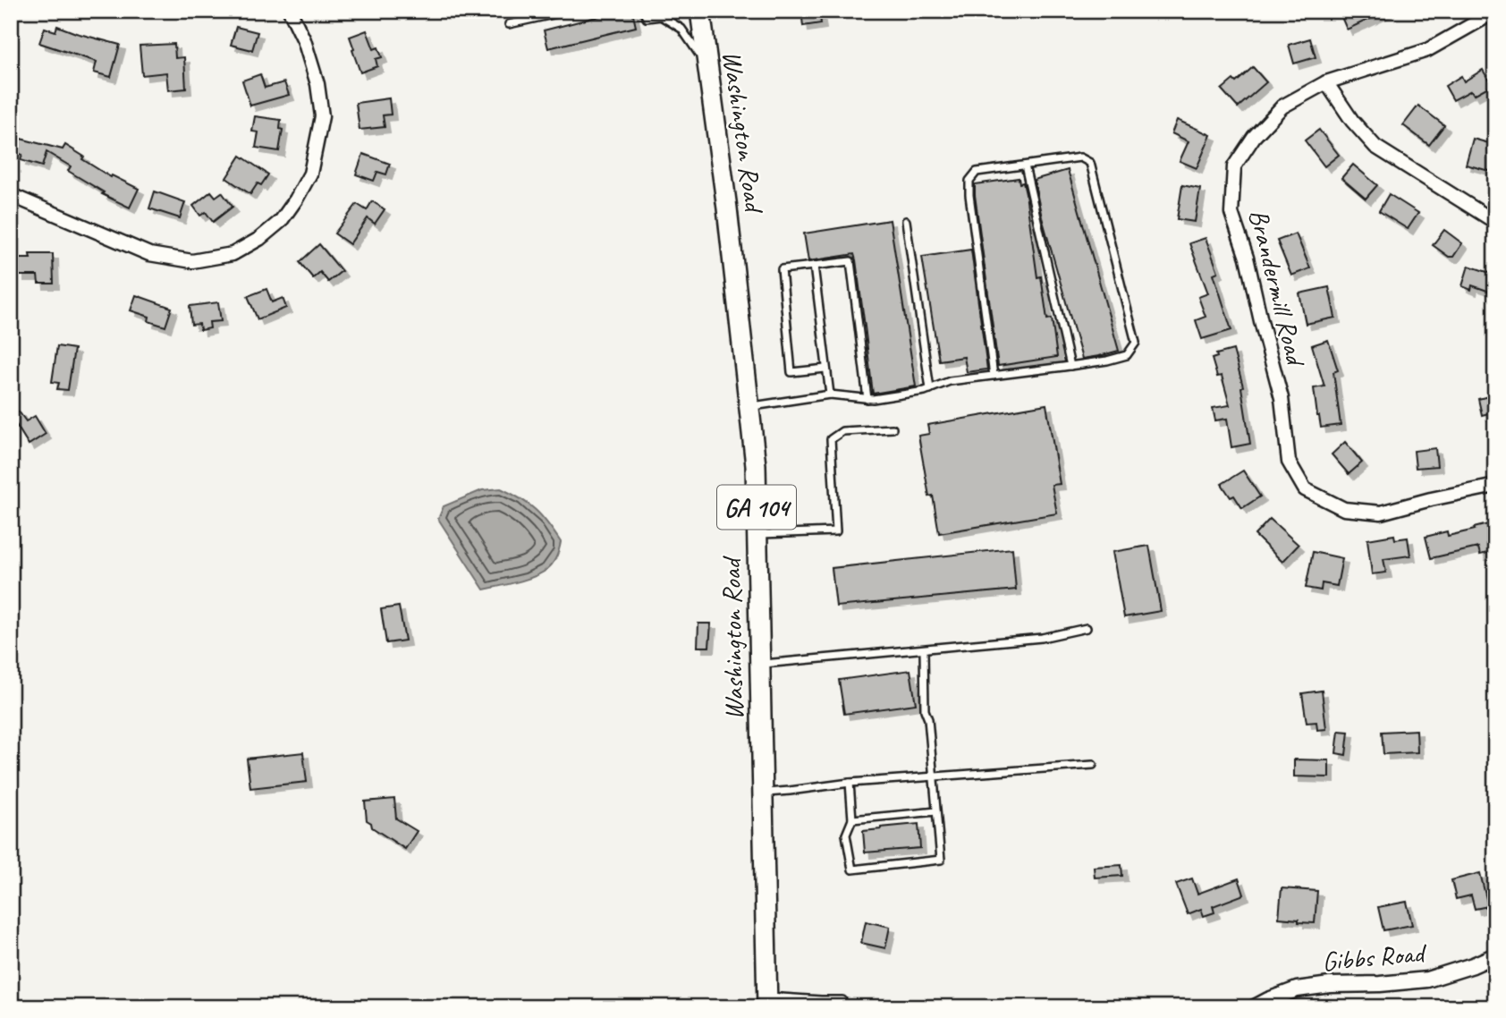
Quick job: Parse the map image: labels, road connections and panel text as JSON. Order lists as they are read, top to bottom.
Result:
{
  "streets": {
    "main road": ["Washington Road", "GA 104"],
    "street": ["Brandermill Road", "Gibbs Road"]
  }
}
